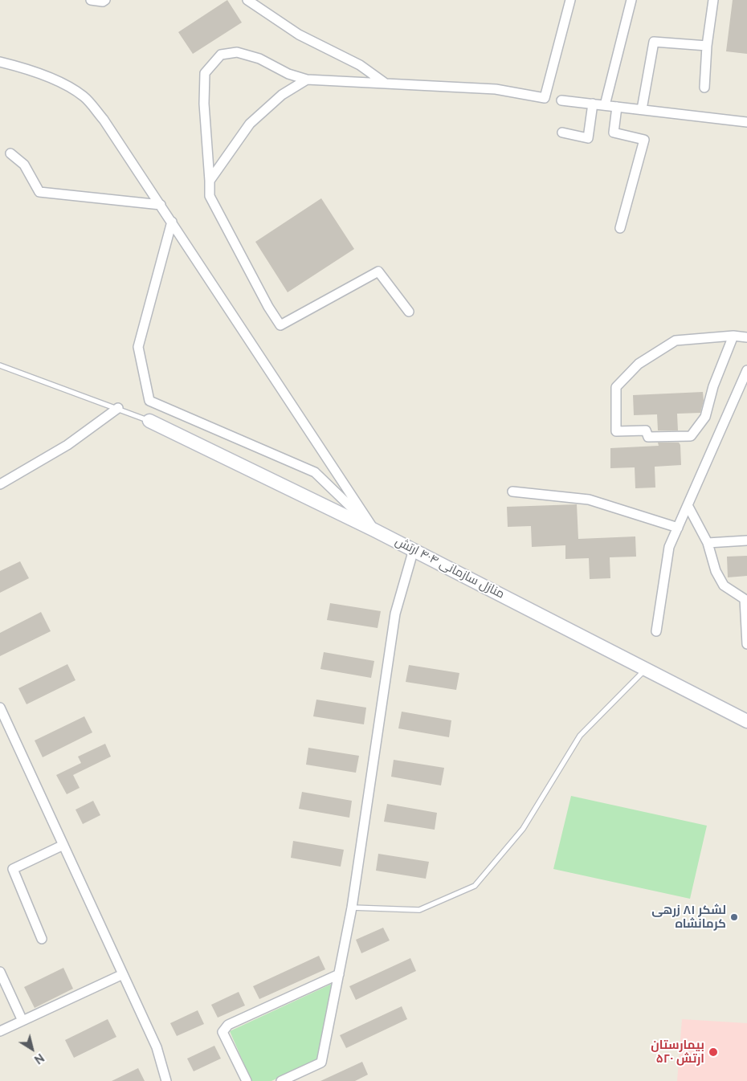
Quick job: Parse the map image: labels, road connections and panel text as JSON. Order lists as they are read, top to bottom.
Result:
{
  "streets": {
    "street": ["منازل سازمانی ۴۰۴ ارتش"]
  },
  "places": ["لشکر ۸۱ زرهی کرمانشاه", "بیمارستان ۵۲۰ ارتش"],
  "north": "bottom right"
}
